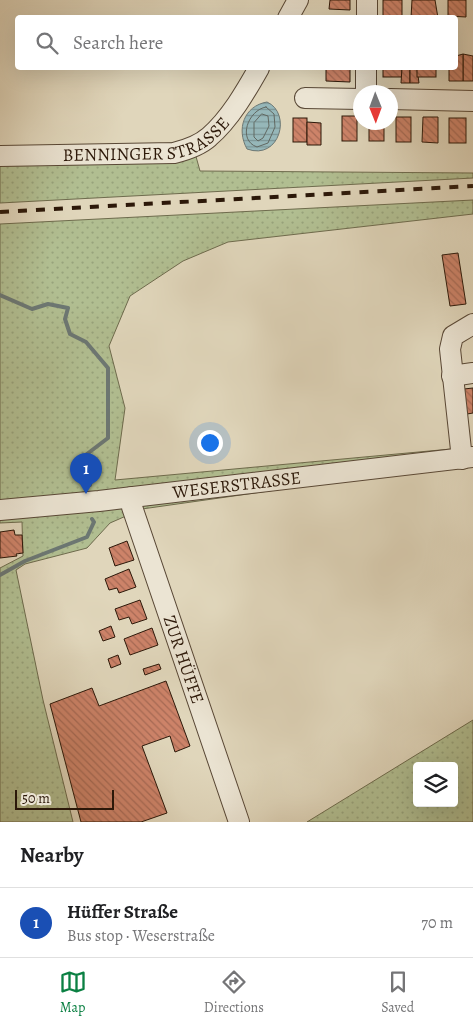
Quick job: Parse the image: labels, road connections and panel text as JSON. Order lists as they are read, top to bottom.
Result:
{
  "streets": {
    "street": ["BENNINGER STRASSE", "WESERSTRASSE", "ZUR HÜFFE"]
  },
  "crossings": [
    ["WESERSTRASSE", "ZUR HÜFFE"]
  ],
  "scale_bar": "50 m",
  "north": "bottom",
  "page": {
    "search": "Search here",
    "pins": "1",
    "scale": "50 m",
    "heading": "Nearby",
    "list": [
      {
        "mark": "1",
        "name": "Hüffer Straße",
        "note": "Bus stop · Weserstraße",
        "value": "70 m"
      }
    ],
    "nav": ["Map", "Directions", "Saved"]
  }
}
